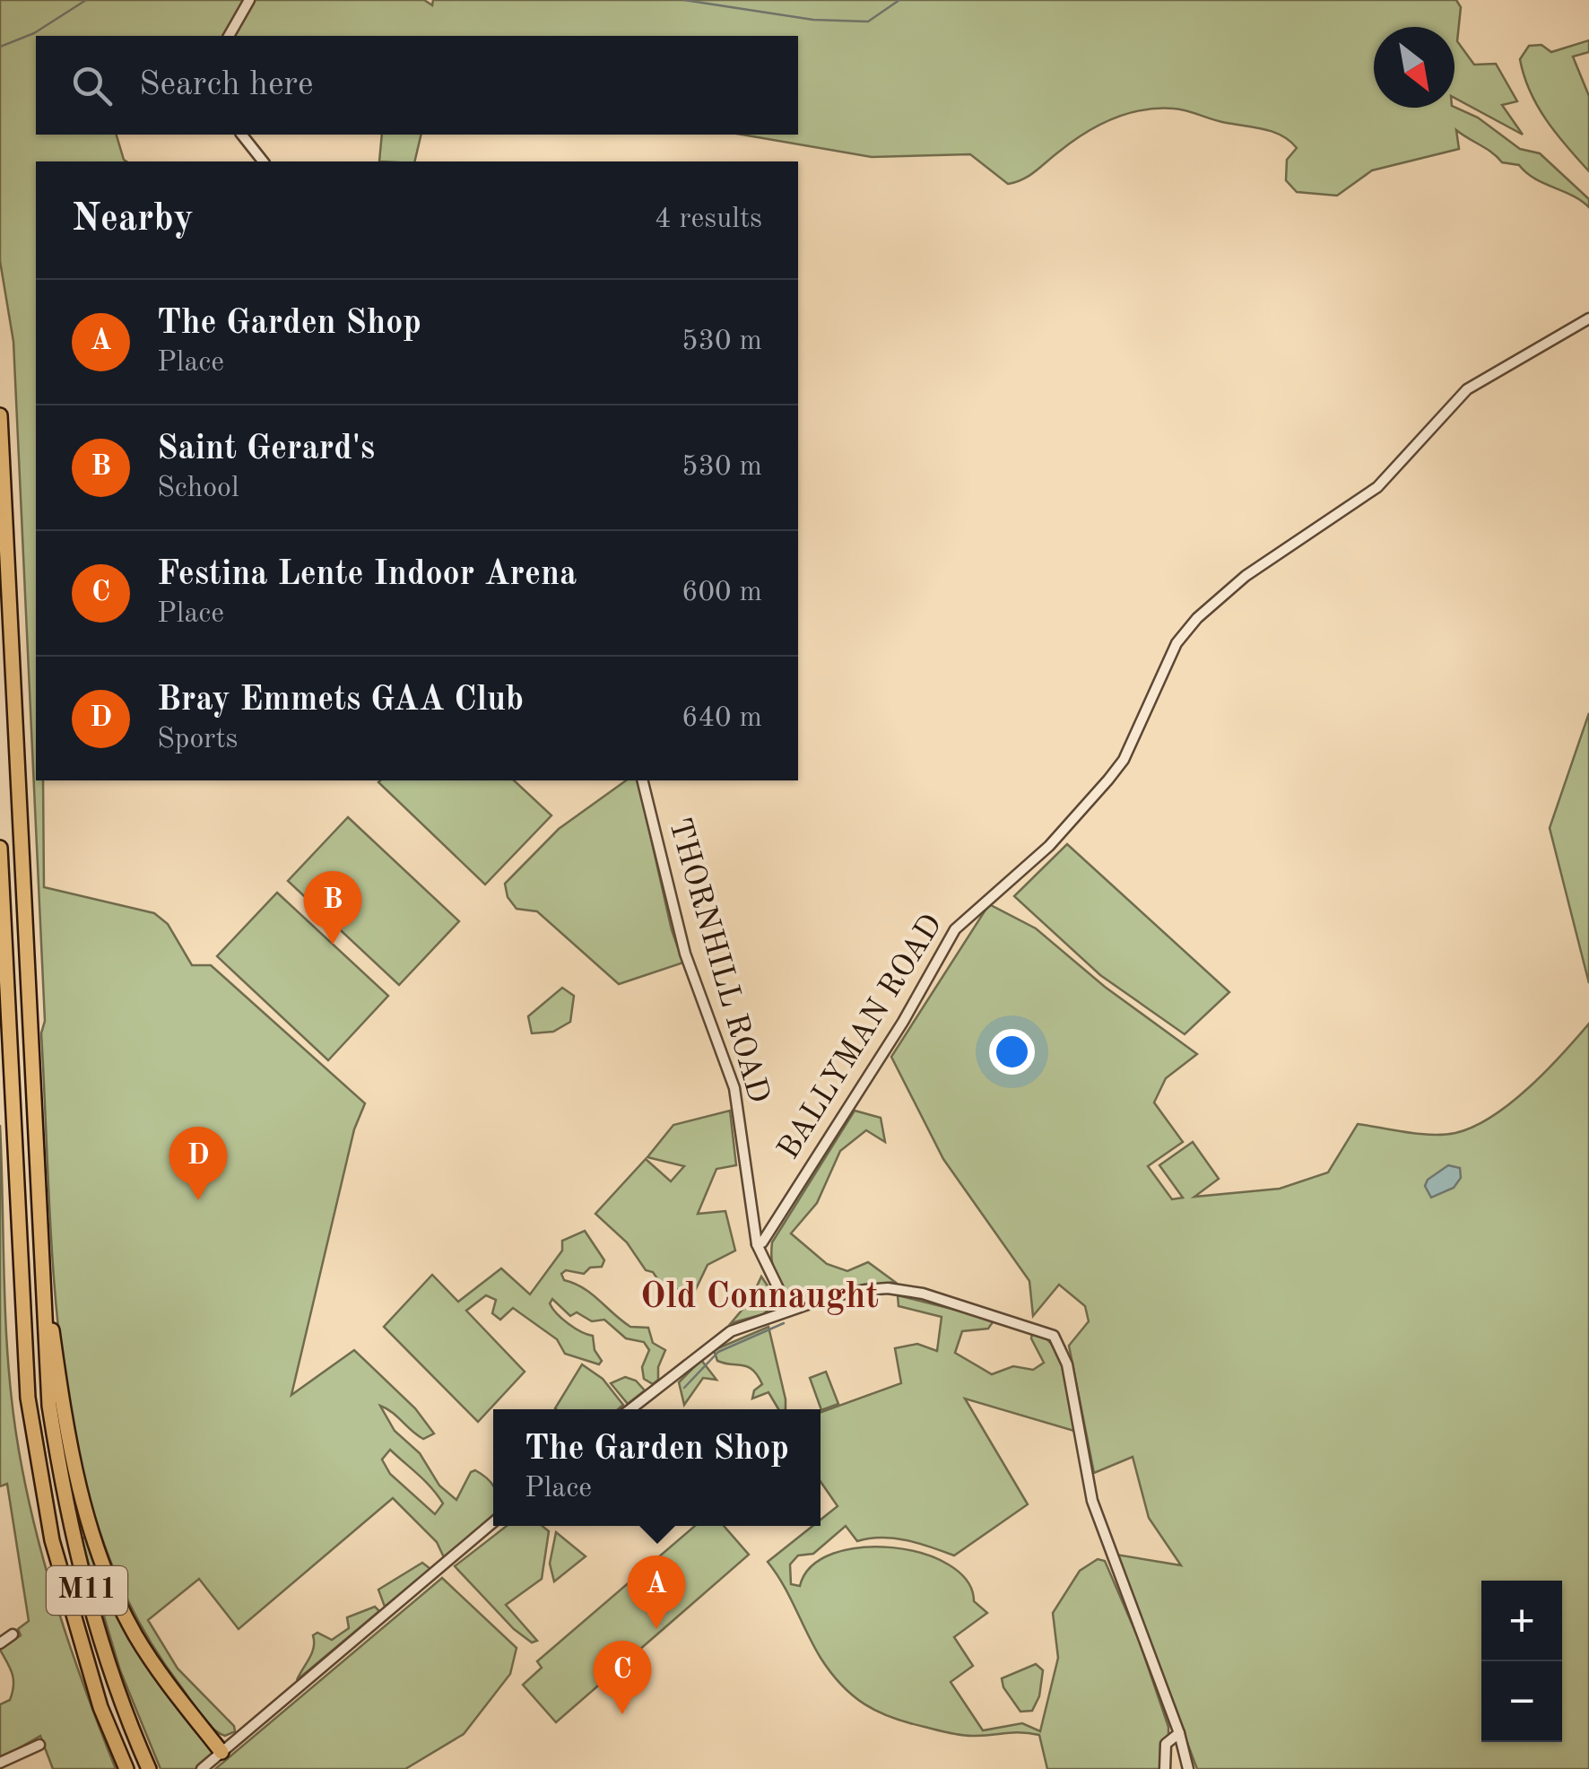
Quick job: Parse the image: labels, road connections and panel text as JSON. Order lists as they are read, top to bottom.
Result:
{
  "streets": {
    "highway": ["M11"],
    "street": ["THORNHILL ROAD", "BALLYMAN ROAD"]
  },
  "crossings": [
    ["THORNHILL ROAD", "BALLYMAN ROAD"]
  ],
  "districts": ["Old Connaught"],
  "north": "bottom right",
  "page": {
    "search": "Search here",
    "heading": ["Nearby", "4 results"],
    "list": [
      {
        "mark": "A",
        "name": "The Garden Shop",
        "note": "Place",
        "value": "530 m"
      },
      {
        "mark": "B",
        "name": "Saint Gerard's",
        "note": "School",
        "value": "530 m"
      },
      {
        "mark": "C",
        "name": "Festina Lente Indoor Arena",
        "note": "Place",
        "value": "600 m"
      },
      {
        "mark": "D",
        "name": "Bray Emmets GAA Club",
        "note": "Sports",
        "value": "640 m"
      }
    ],
    "pins": [
      "B",
      "D",
      "A",
      "C"
    ],
    "popup": ["The Garden Shop", "Place"],
    "map_buttons": ["+", "−"]
  }
}
